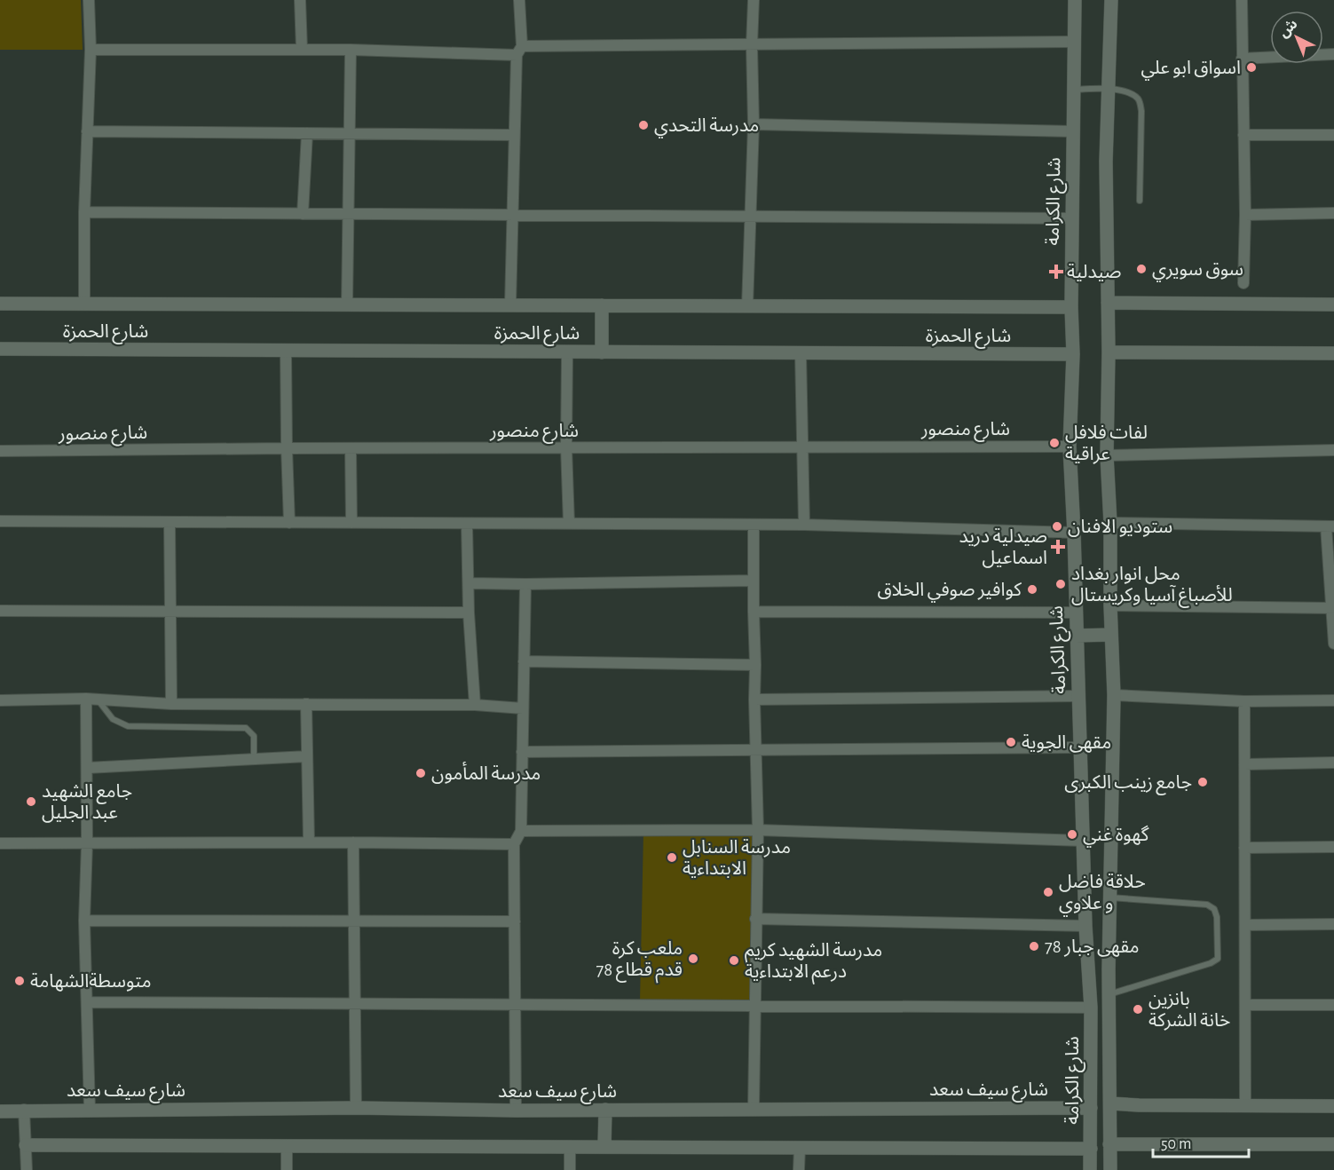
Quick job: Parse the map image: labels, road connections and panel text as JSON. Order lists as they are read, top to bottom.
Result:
{
  "streets": {
    "street": [
      "شارع الكرامة",
      "شارع الحمزة",
      "شارع منصور",
      "شارع سيف سعد"
    ]
  },
  "crossings": [
    ["شارع الكرامة", "شارع الحمزة"],
    ["شارع الكرامة", "شارع منصور"],
    ["شارع الكرامة", "شارع سيف سعد"]
  ],
  "places": {
    "other": [
      "اسواق ابو علي",
      "مدرسة التحدي",
      "سوق سويري",
      "لفات فلافل عراقية",
      "ستوديو الافنان",
      "محل انوار بغداد للأصباغ آسيا وكريستال",
      "كوافير صوفي الخلاق",
      "مقهى الجوية",
      "مدرسة المأمون",
      "جامع زينب الكبرى",
      "جامع الشهيد عبد الجليل",
      "گهوة غني",
      "مدرسة السنابل الابتداءية",
      "حلاقة فاضل و علاوي",
      "مقهى جبار 78",
      "ملعب كرة قدم قطاع 78",
      "مدرسة الشهيد كريم درعم الابتداءية",
      "متوسطةالشهامة",
      "بانزين خانة الشركة"
    ],
    "health": ["صيدلية", "صيدلية دريد اسماعيل"]
  },
  "scale_bar": "50 m",
  "north": "top left"
}
